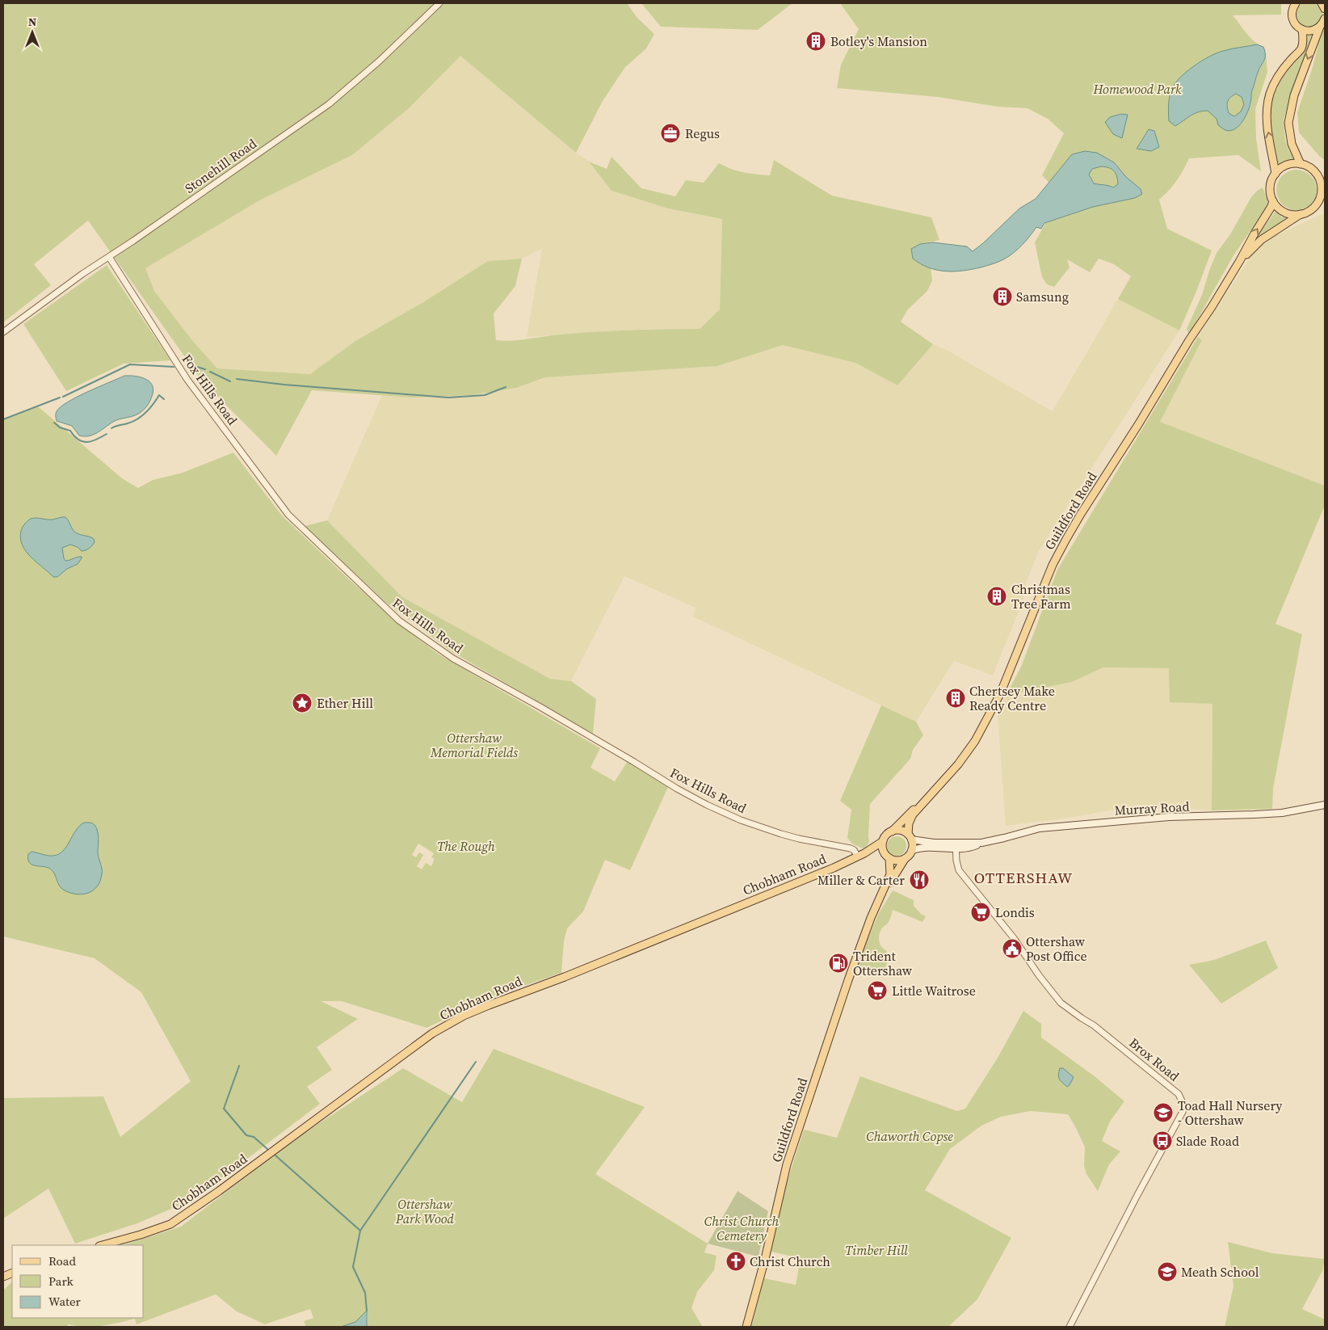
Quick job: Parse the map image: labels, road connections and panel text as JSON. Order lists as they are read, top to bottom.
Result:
{
  "streets": {
    "main road": ["Guildford Road", "Murray Road", "Chobham Road"],
    "street": ["Stonehill Road", "Fox Hills Road", "Brox Road"]
  },
  "crossings": [
    ["Stonehill Road", "Fox Hills Road"],
    ["Fox Hills Road", "Chobham Road"],
    ["Guildford Road", "Murray Road"],
    ["Guildford Road", "Chobham Road"],
    ["Murray Road", "Chobham Road"],
    ["Murray Road", "Brox Road"]
  ],
  "districts": ["OTTERSHAW"],
  "parks": [
    "Homewood Park",
    "Ottershaw Memorial Fields",
    "The Rough",
    "Chaworth Copse",
    "Ottershaw Park Wood",
    "Christ Church Cemetery",
    "Timber Hill"
  ],
  "places": {
    "building": [
      "Botley's Mansion",
      "Samsung",
      "Christmas Tree Farm",
      "Chertsey Make Ready Centre"
    ],
    "office": ["Regus"],
    "place": ["Ether Hill"],
    "restaurant": ["Miller & Carter"],
    "supermarket": ["Londis", "Little Waitrose"],
    "public building": ["Ottershaw Post Office"],
    "fuel station": ["Trident Ottershaw"],
    "school or university": ["Toad Hall Nursery - Ottershaw", "Meath School"],
    "bus stop": ["Slade Road"],
    "church": ["Christ Church"]
  },
  "legend": ["Road", "Park", "Water"],
  "north": "top"
}
